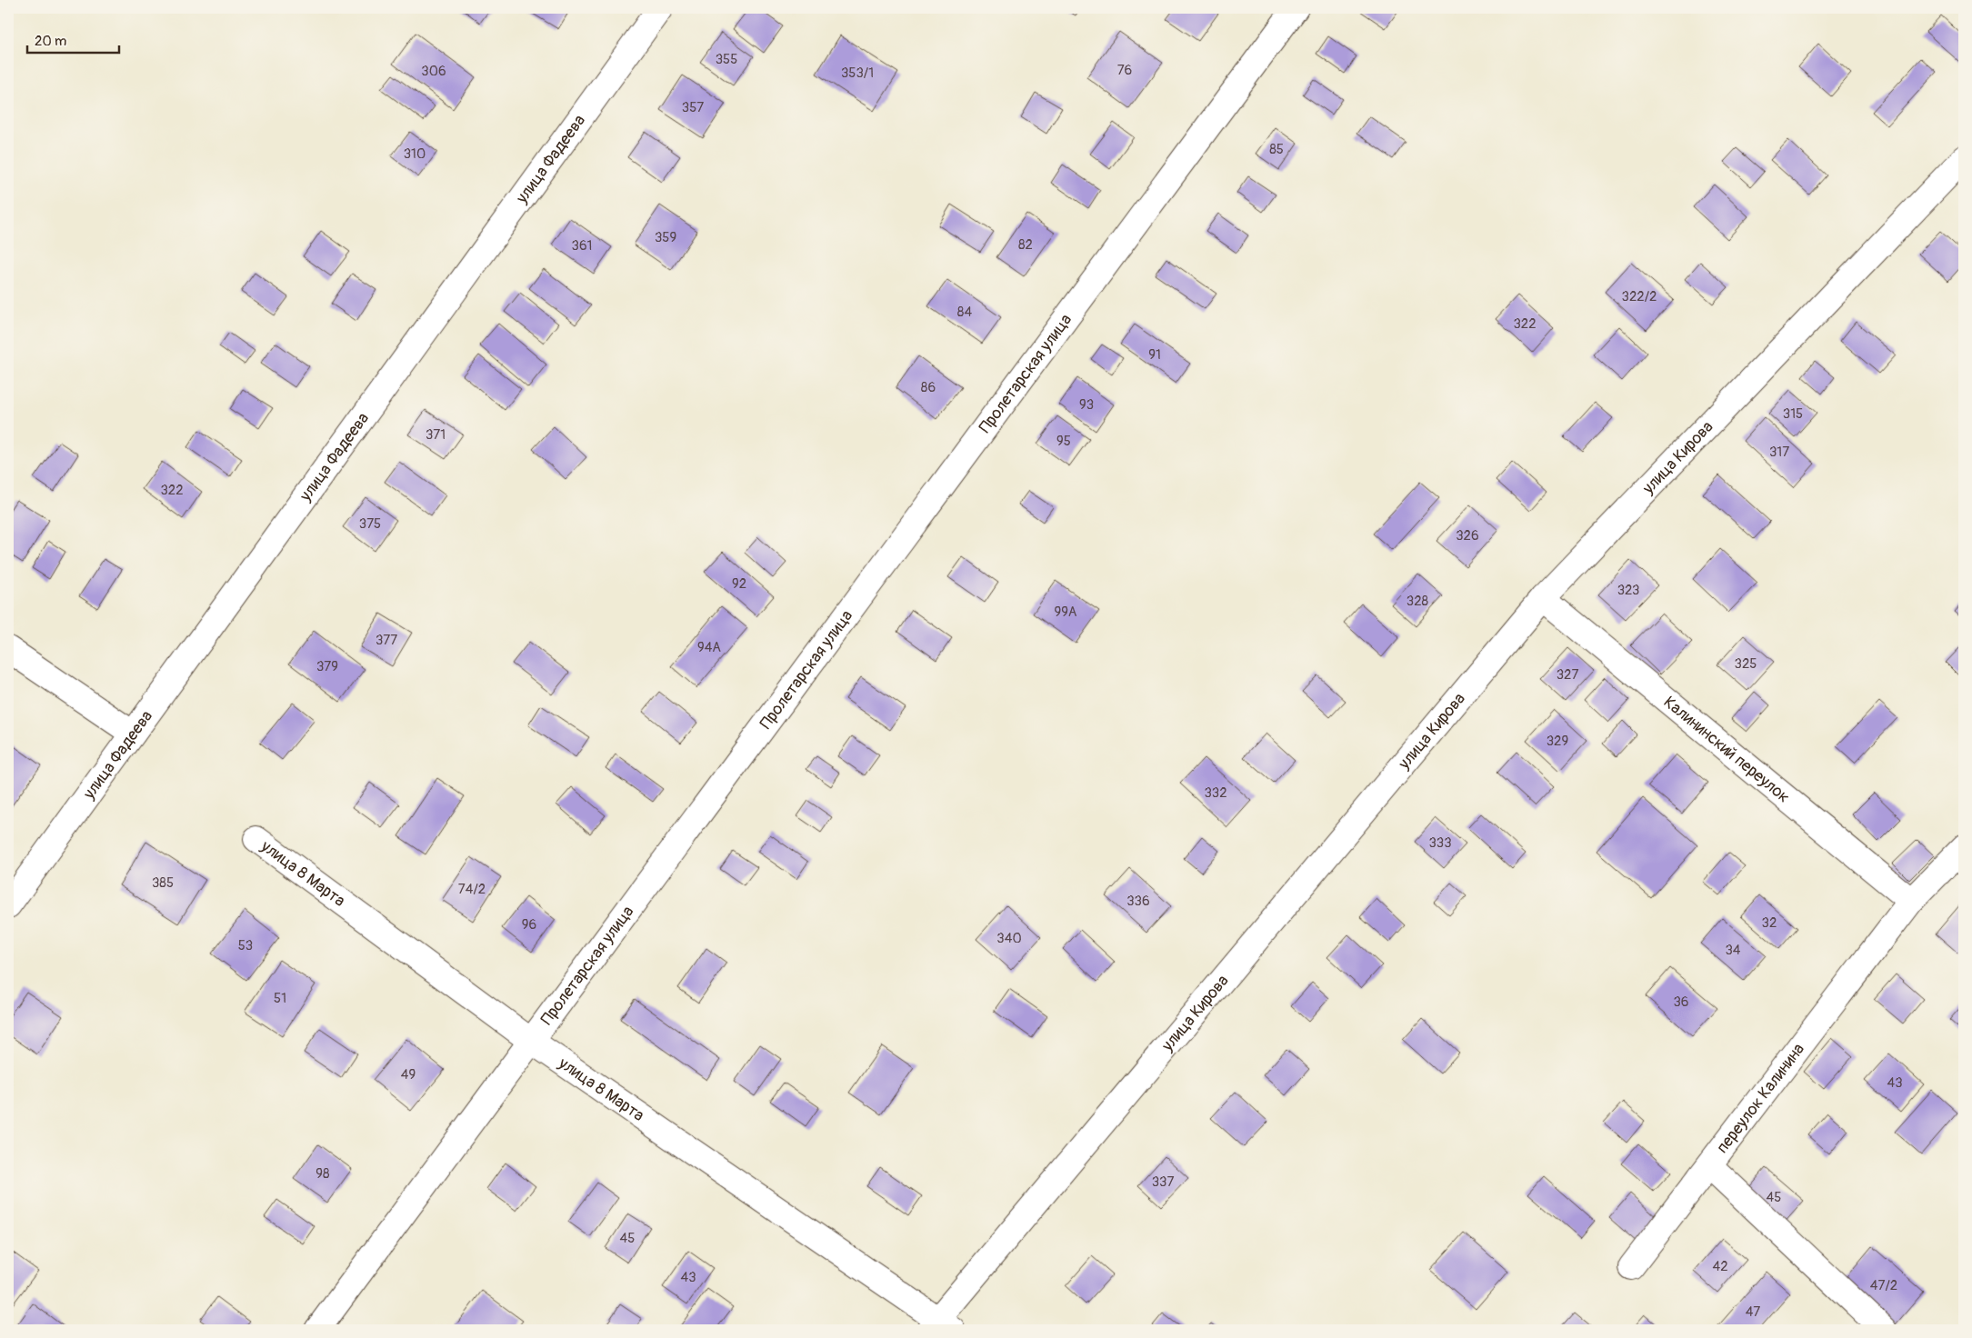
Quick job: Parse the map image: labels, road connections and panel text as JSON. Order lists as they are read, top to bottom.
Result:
{
  "streets": {
    "street": [
      "улица Фадеева",
      "Пролетарская улица",
      "улица Кирова",
      "Калининский переулок",
      "улица 8 Марта",
      "переулок Калинина"
    ]
  },
  "crossings": [
    ["Пролетарская улица", "улица 8 Марта"],
    ["улица Кирова", "Калининский переулок"],
    ["улица Кирова", "улица 8 Марта"],
    ["Калининский переулок", "переулок Калинина"]
  ],
  "house_numbers": [
    "355",
    "76",
    "306",
    "353/1",
    "357",
    "85",
    "310",
    "359",
    "82",
    "361",
    "322/2",
    "84",
    "322",
    "91",
    "86",
    "93",
    "315",
    "371",
    "95",
    "317",
    "322",
    "375",
    "326",
    "92",
    "323",
    "328",
    "99А",
    "377",
    "94А",
    "325",
    "379",
    "327",
    "329",
    "332",
    "333",
    "385",
    "74/2",
    "336",
    "32",
    "96",
    "340",
    "53",
    "34",
    "51",
    "36",
    "49",
    "43",
    "98",
    "337",
    "45",
    "45",
    "42",
    "43",
    "47/2",
    "47"
  ],
  "scale_bar": "20 m"
}
